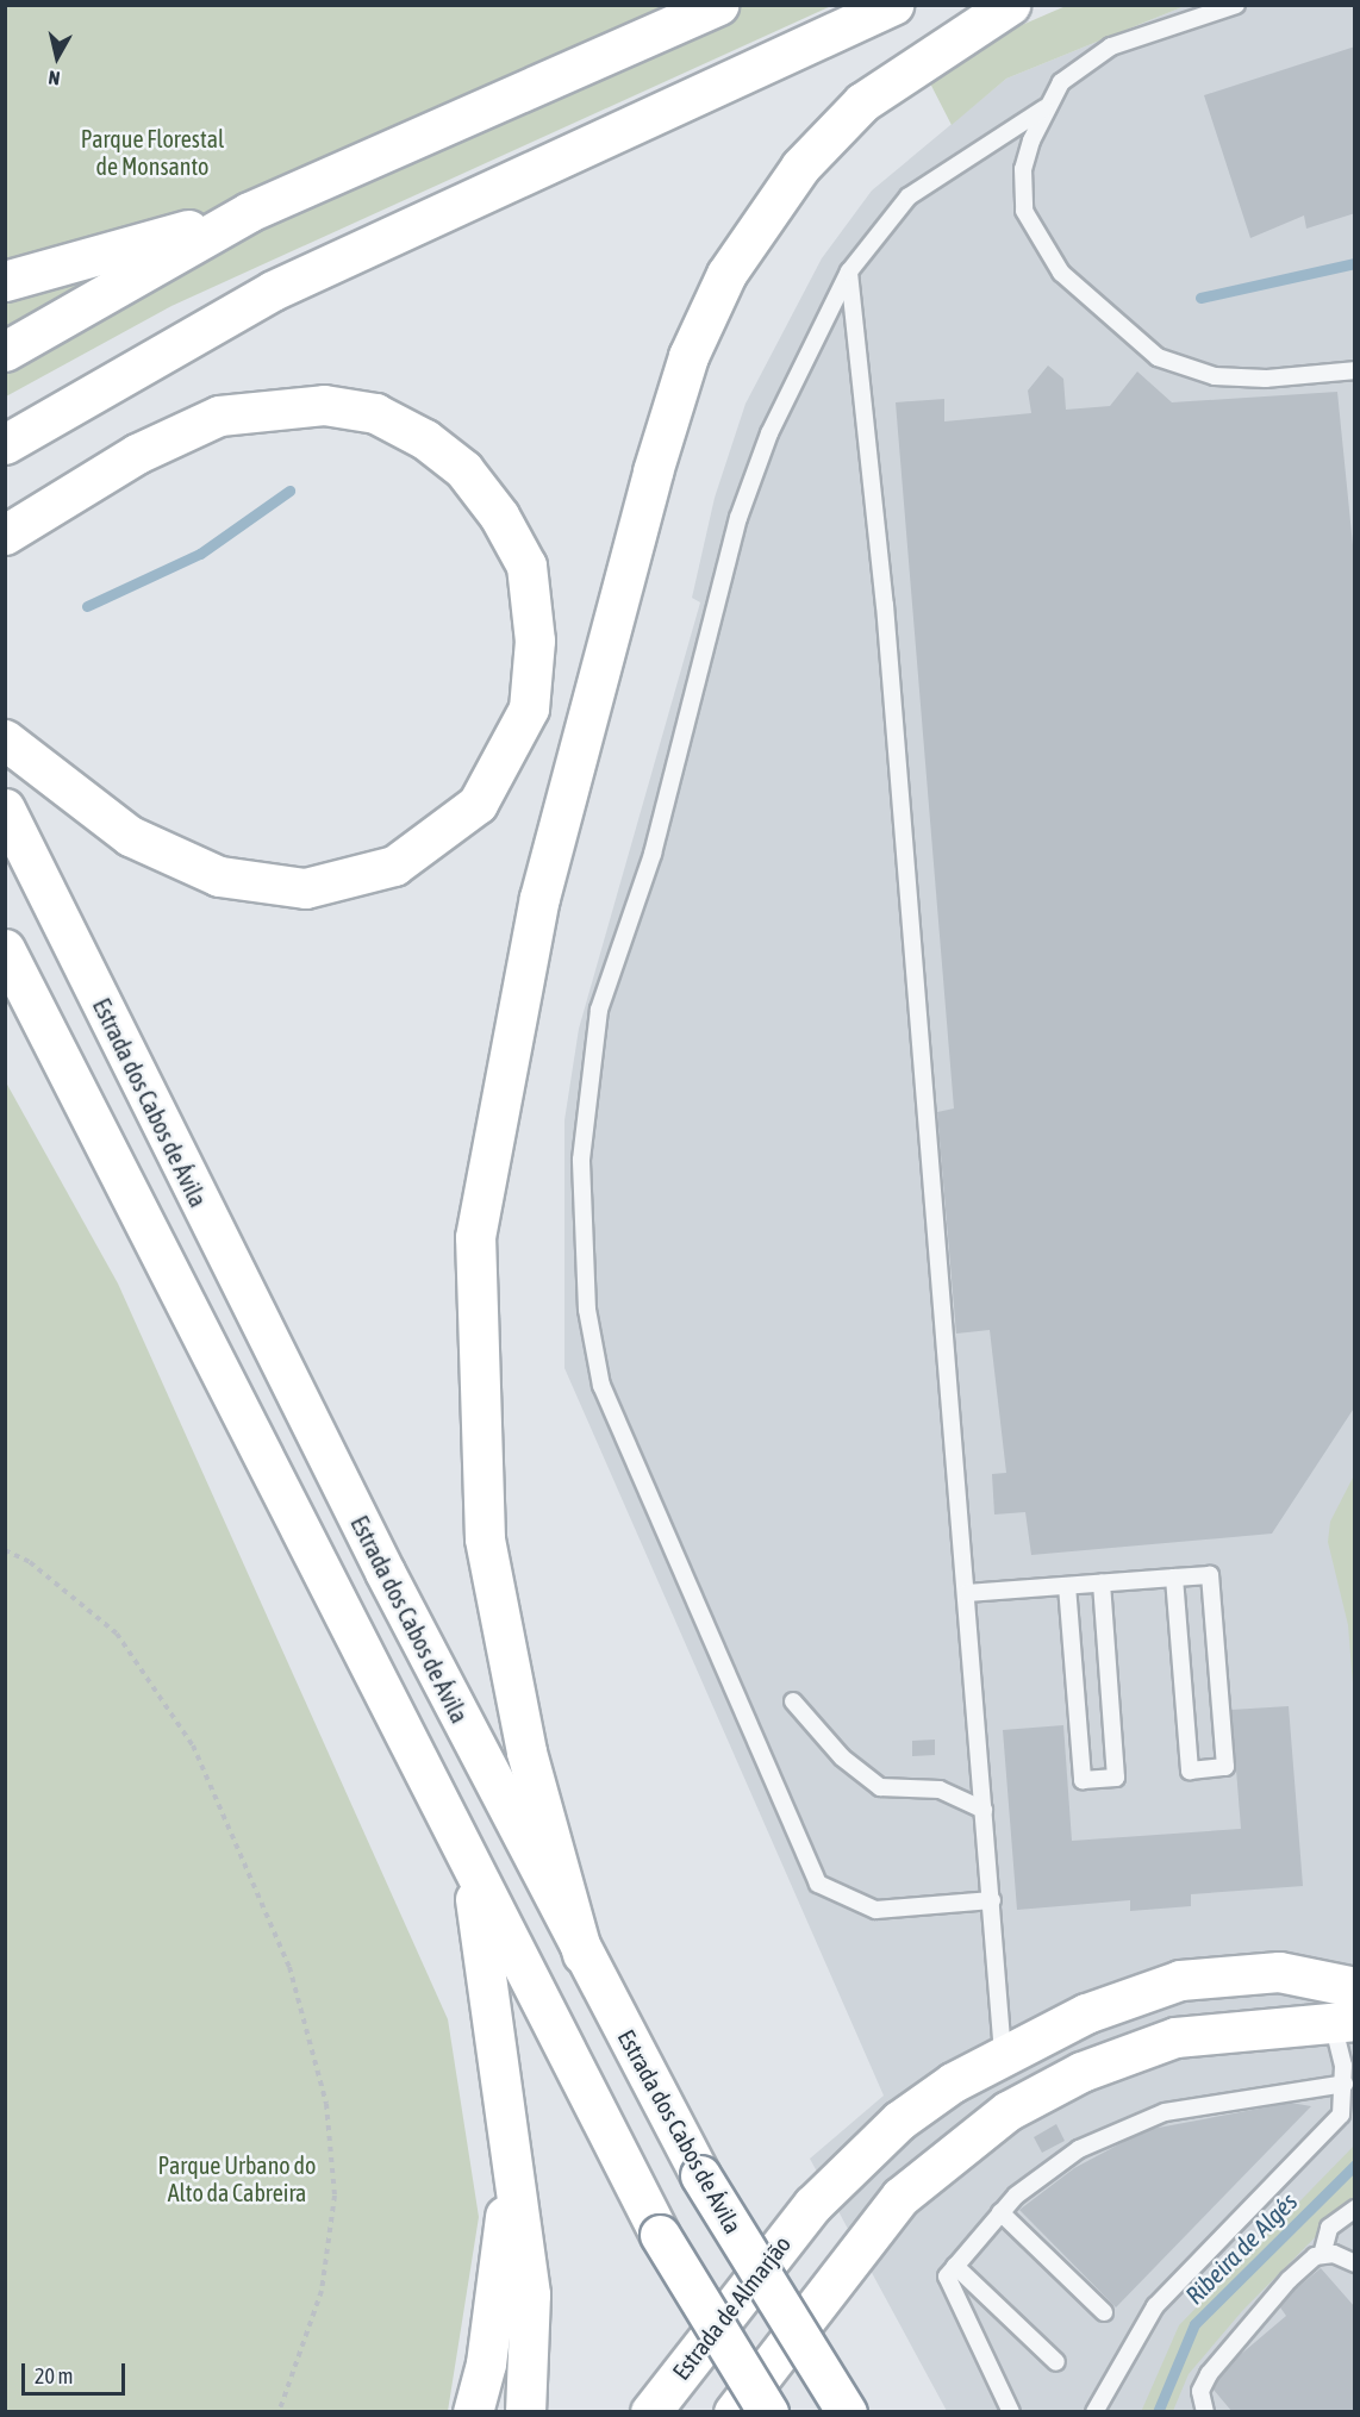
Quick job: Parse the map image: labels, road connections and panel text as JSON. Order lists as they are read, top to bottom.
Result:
{
  "streets": {
    "main road": ["Estrada dos Cabos de Ávila", "Estrada de Almarjão"]
  },
  "water": ["Ribeira de Algés"],
  "parks": ["Parque Florestal de Monsanto", "Parque Urbano do Alto da Cabreira"],
  "scale_bar": "20 m",
  "north": "bottom"
}
